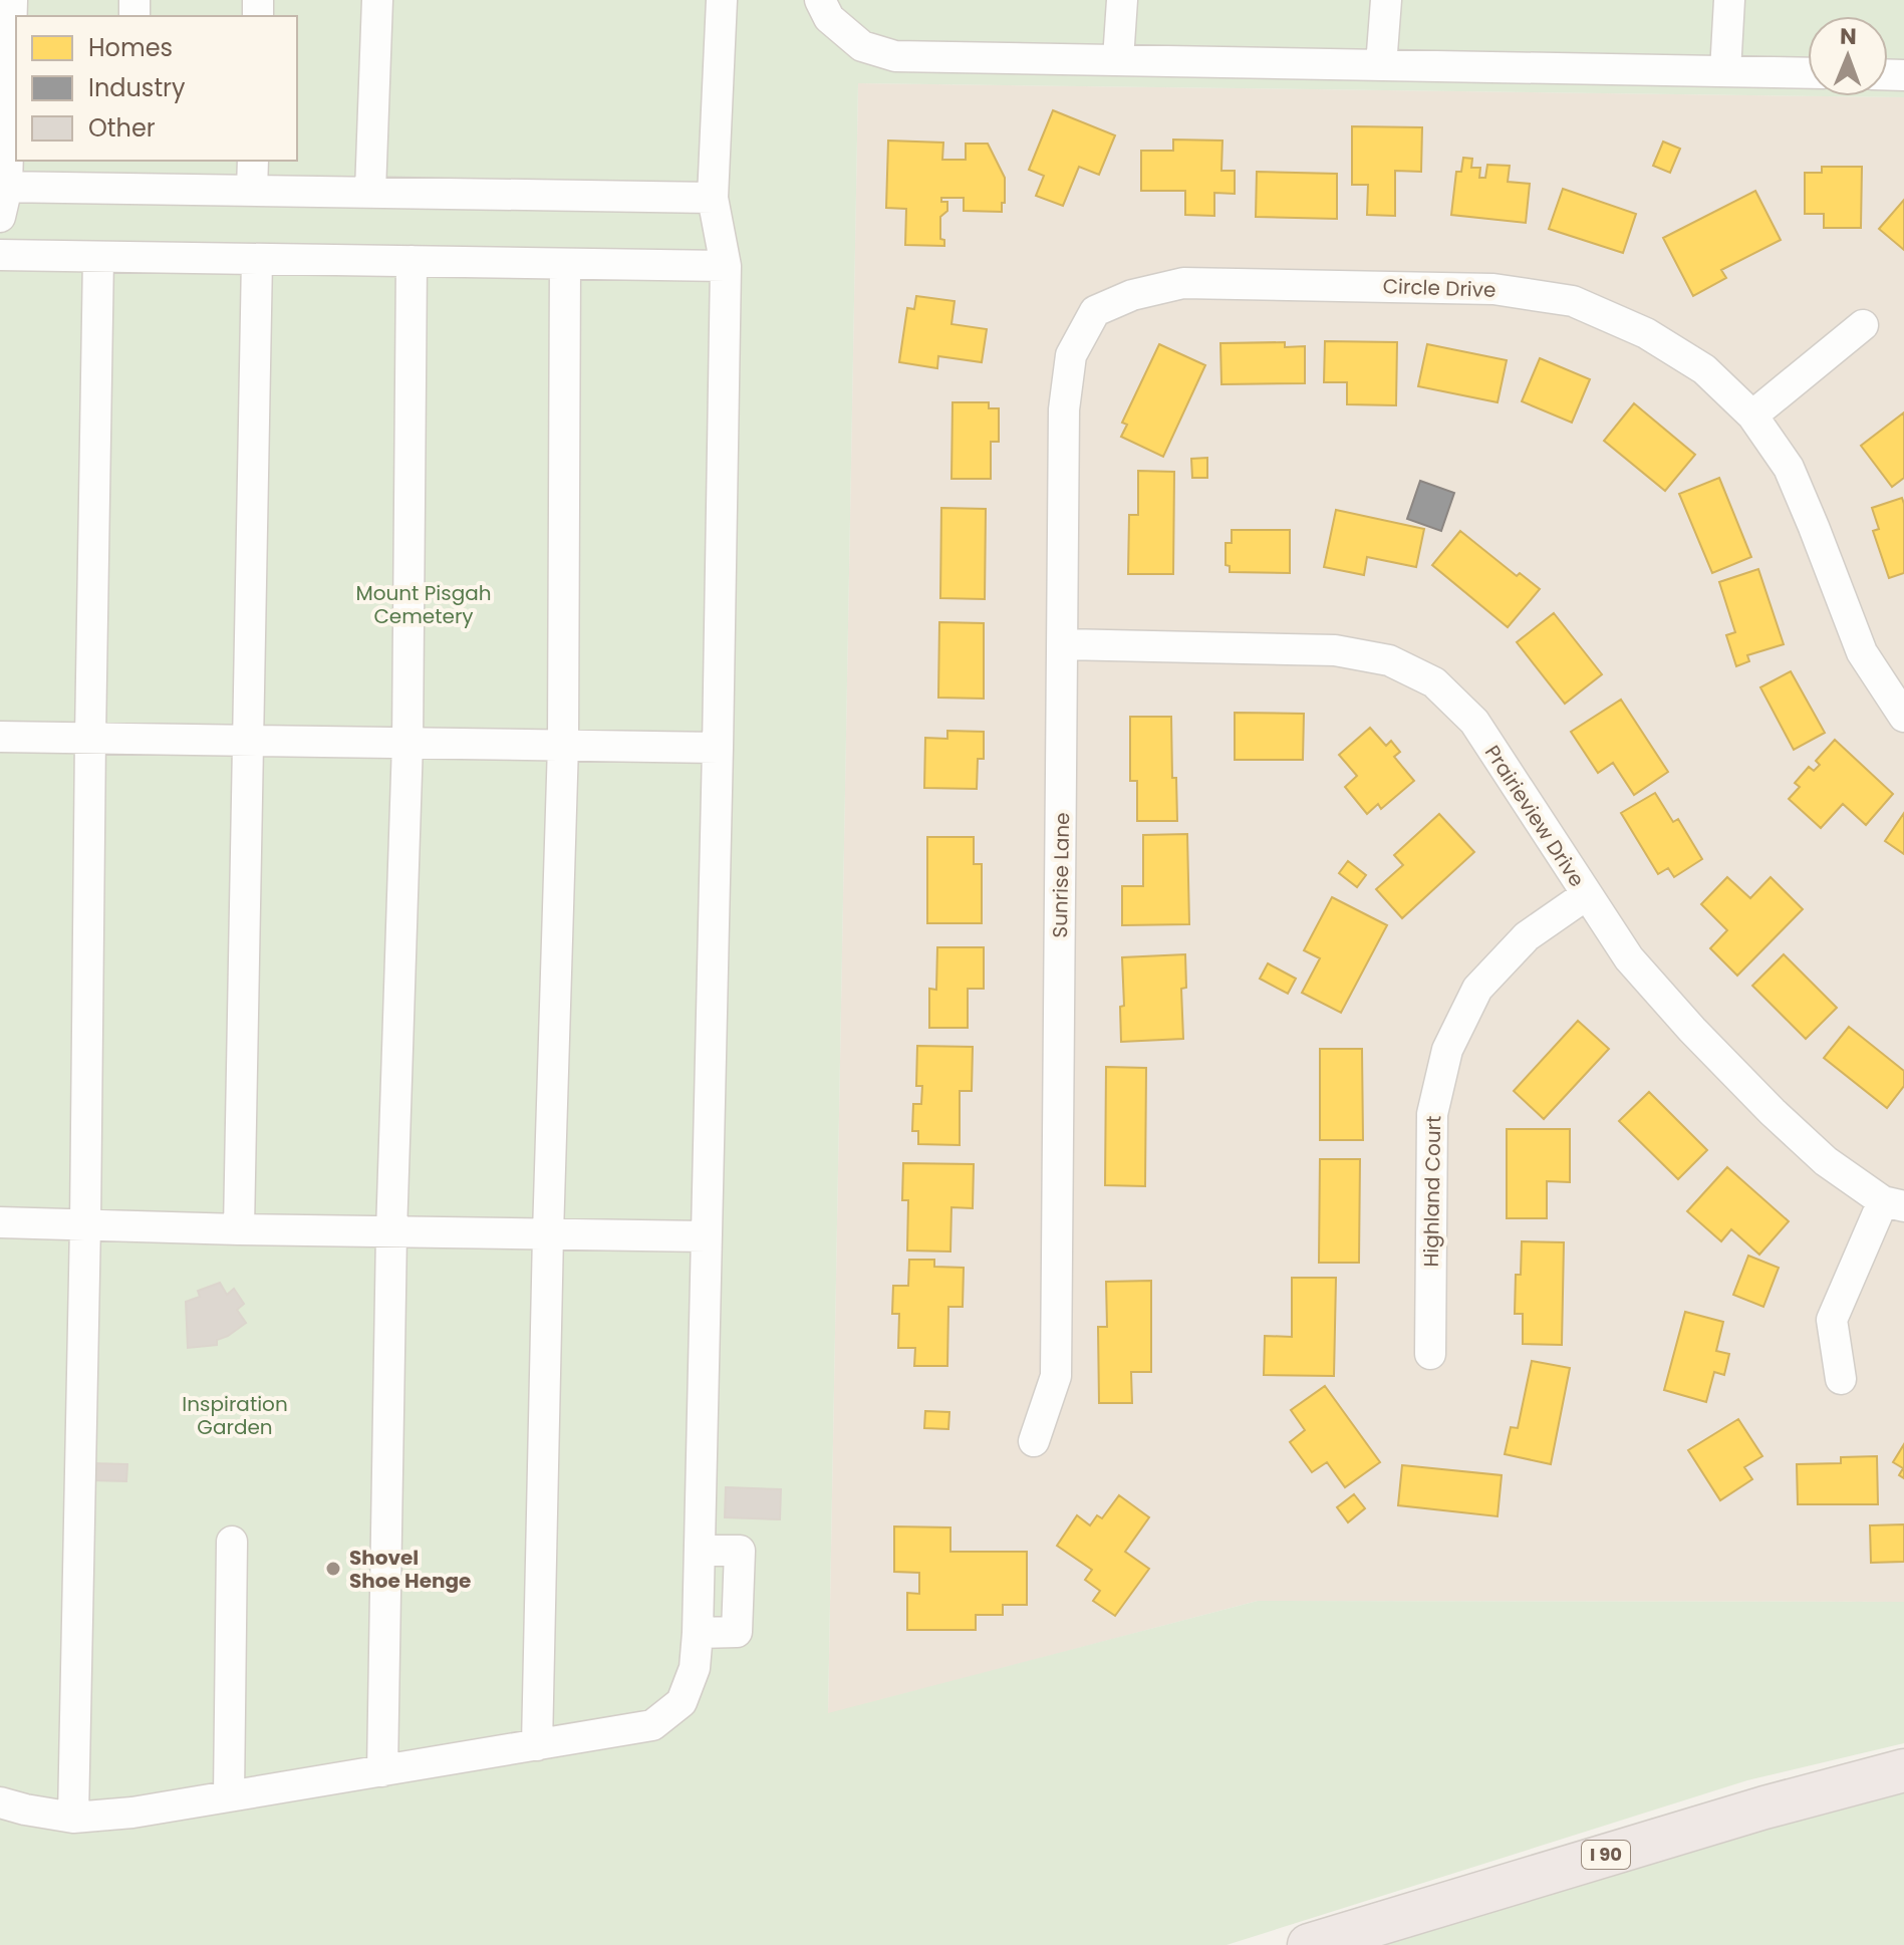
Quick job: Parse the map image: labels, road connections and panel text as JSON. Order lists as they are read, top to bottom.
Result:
{
  "streets": {
    "highway": ["I 90"],
    "street": [
      "Circle Drive",
      "Prairieview Drive",
      "Sunrise Lane",
      "Highland Court"
    ]
  },
  "crossings": [
    ["Circle Drive", "Sunrise Lane"],
    ["Prairieview Drive", "Sunrise Lane"],
    ["Prairieview Drive", "Highland Court"]
  ],
  "parks": ["Mount Pisgah Cemetery", "Inspiration Garden"],
  "places": ["Shovel Shoe Henge"],
  "legend": ["Homes", "Industry", "Other"],
  "north": "top"
}
